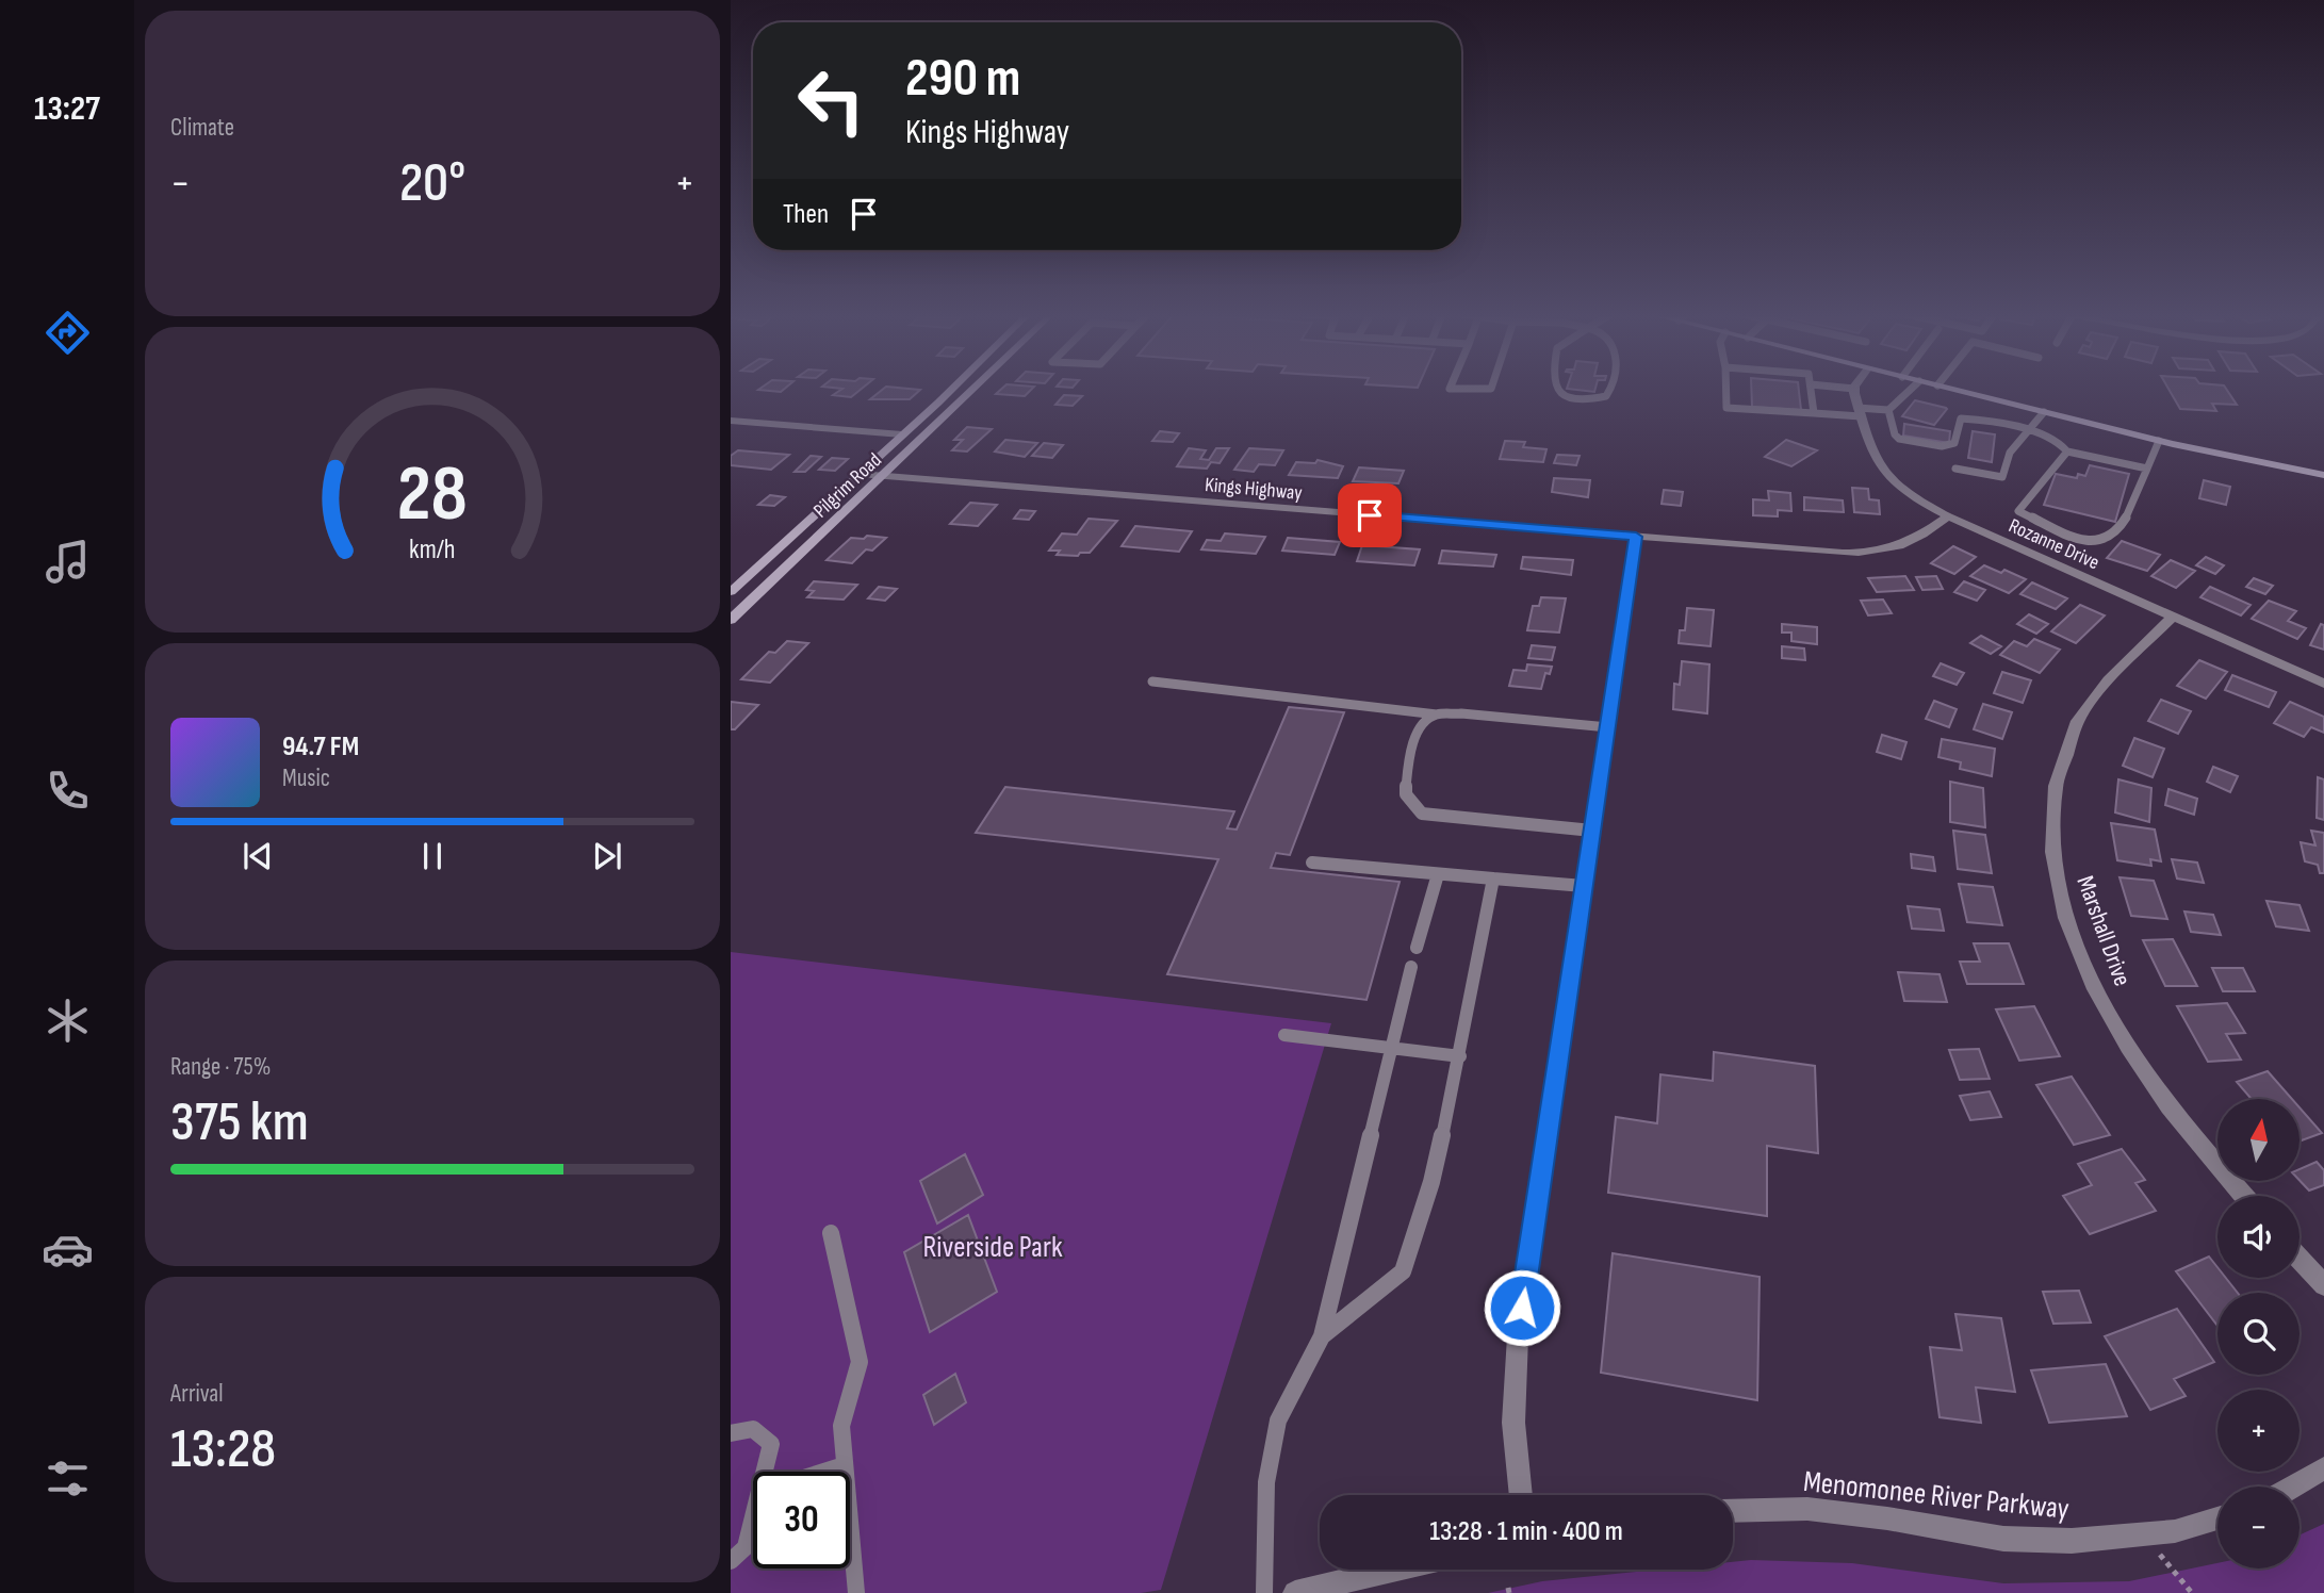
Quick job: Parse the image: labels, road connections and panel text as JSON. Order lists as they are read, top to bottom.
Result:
{
  "streets": {
    "street": [
      "Pilgrim Road",
      "Kings Highway",
      "Rozanne Drive",
      "Marshall Drive",
      "Menomonee River Parkway"
    ]
  },
  "crossings": [
    ["Pilgrim Road", "Kings Highway"],
    ["Kings Highway", "Rozanne Drive"],
    ["Rozanne Drive", "Marshall Drive"]
  ],
  "parks": ["Riverside Park"],
  "north": "top",
  "page": {
    "tabs": "13:27",
    "tile": [
      "Climate",
      ["Range · 75%", "375 km"],
      ["Arrival", "13:28"]
    ],
    "turn": ["290 m", "Kings Highway"],
    "heat": ["−", "20°", "+"],
    "then": "Then",
    "song": ["94.7 FM", "Music"],
    "map_buttons": ["+", "−"],
    "limit": "30",
    "trip": "13:28 · 1 min · 400 m",
    "gauge": ["28", "km/h"]
  }
}
